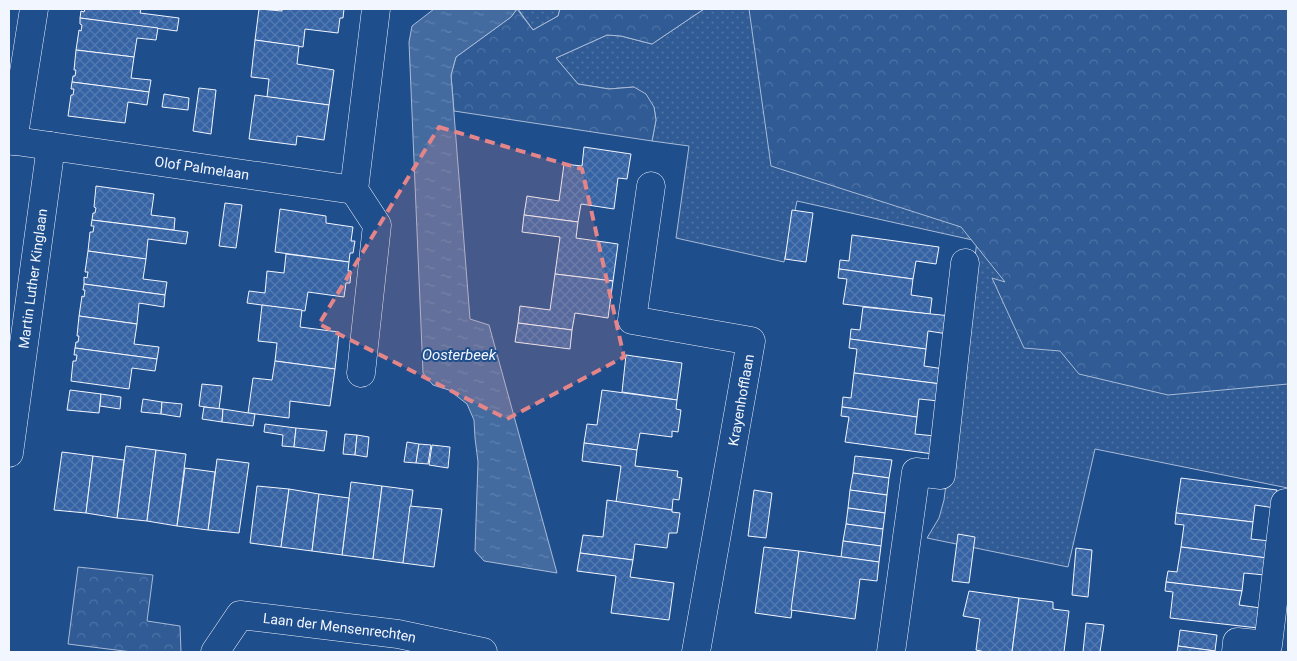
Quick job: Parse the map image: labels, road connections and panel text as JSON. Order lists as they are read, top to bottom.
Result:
{
  "streets": {
    "street": [
      "Olof Palmelaan",
      "Martin Luther Kinglaan",
      "Krayenhofflaan",
      "Laan der Mensenrechten"
    ]
  },
  "crossings": [
    ["Olof Palmelaan", "Martin Luther Kinglaan"]
  ],
  "water": ["Oosterbeek"]
}
